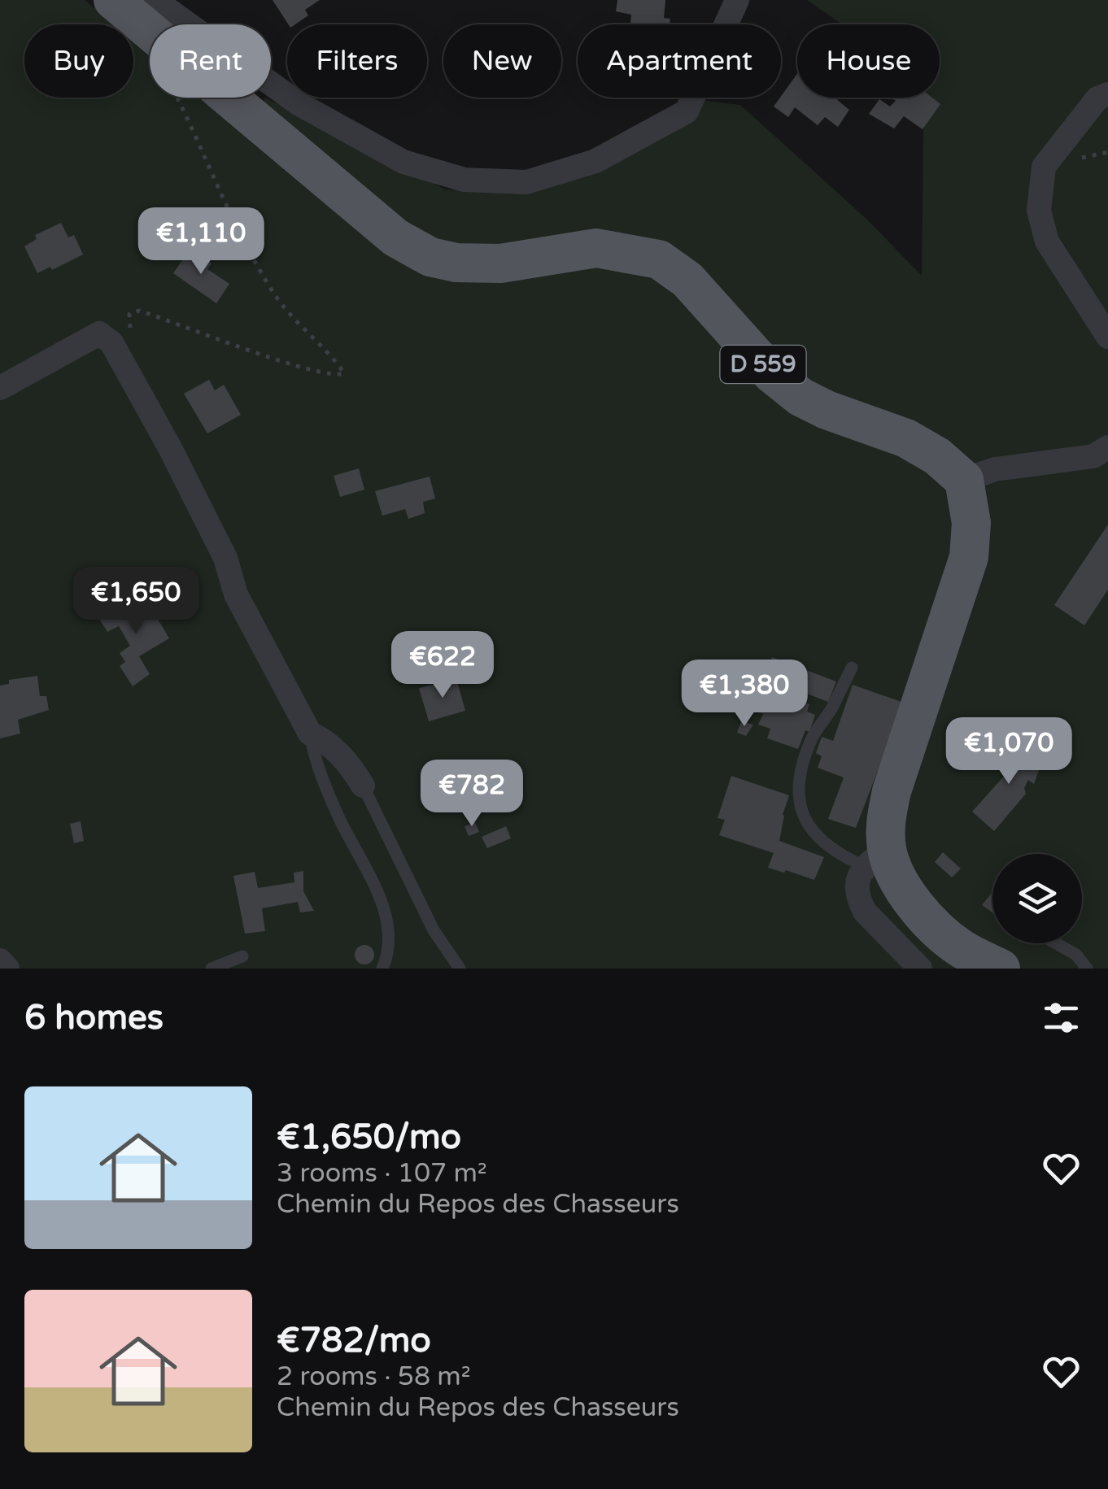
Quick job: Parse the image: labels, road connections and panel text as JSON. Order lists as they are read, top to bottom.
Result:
{
  "streets": {
    "main road": ["D 559"]
  },
  "page": {
    "chip": [
      "Buy",
      "Rent",
      "Filters",
      "New",
      "Apartment",
      "House"
    ],
    "price": [
      "€1,110",
      "€1,650",
      "€622",
      "€1,380",
      "€1,070",
      "€782"
    ],
    "heading": "6 homes",
    "list": [
      {
        "name": "€1,650/mo",
        "note": "3 rooms · 107 m² · Chemin du Repos des Chasseurs"
      },
      {
        "name": "€782/mo",
        "note": "2 rooms · 58 m² · Chemin du Repos des Chasseurs"
      }
    ]
  }
}
